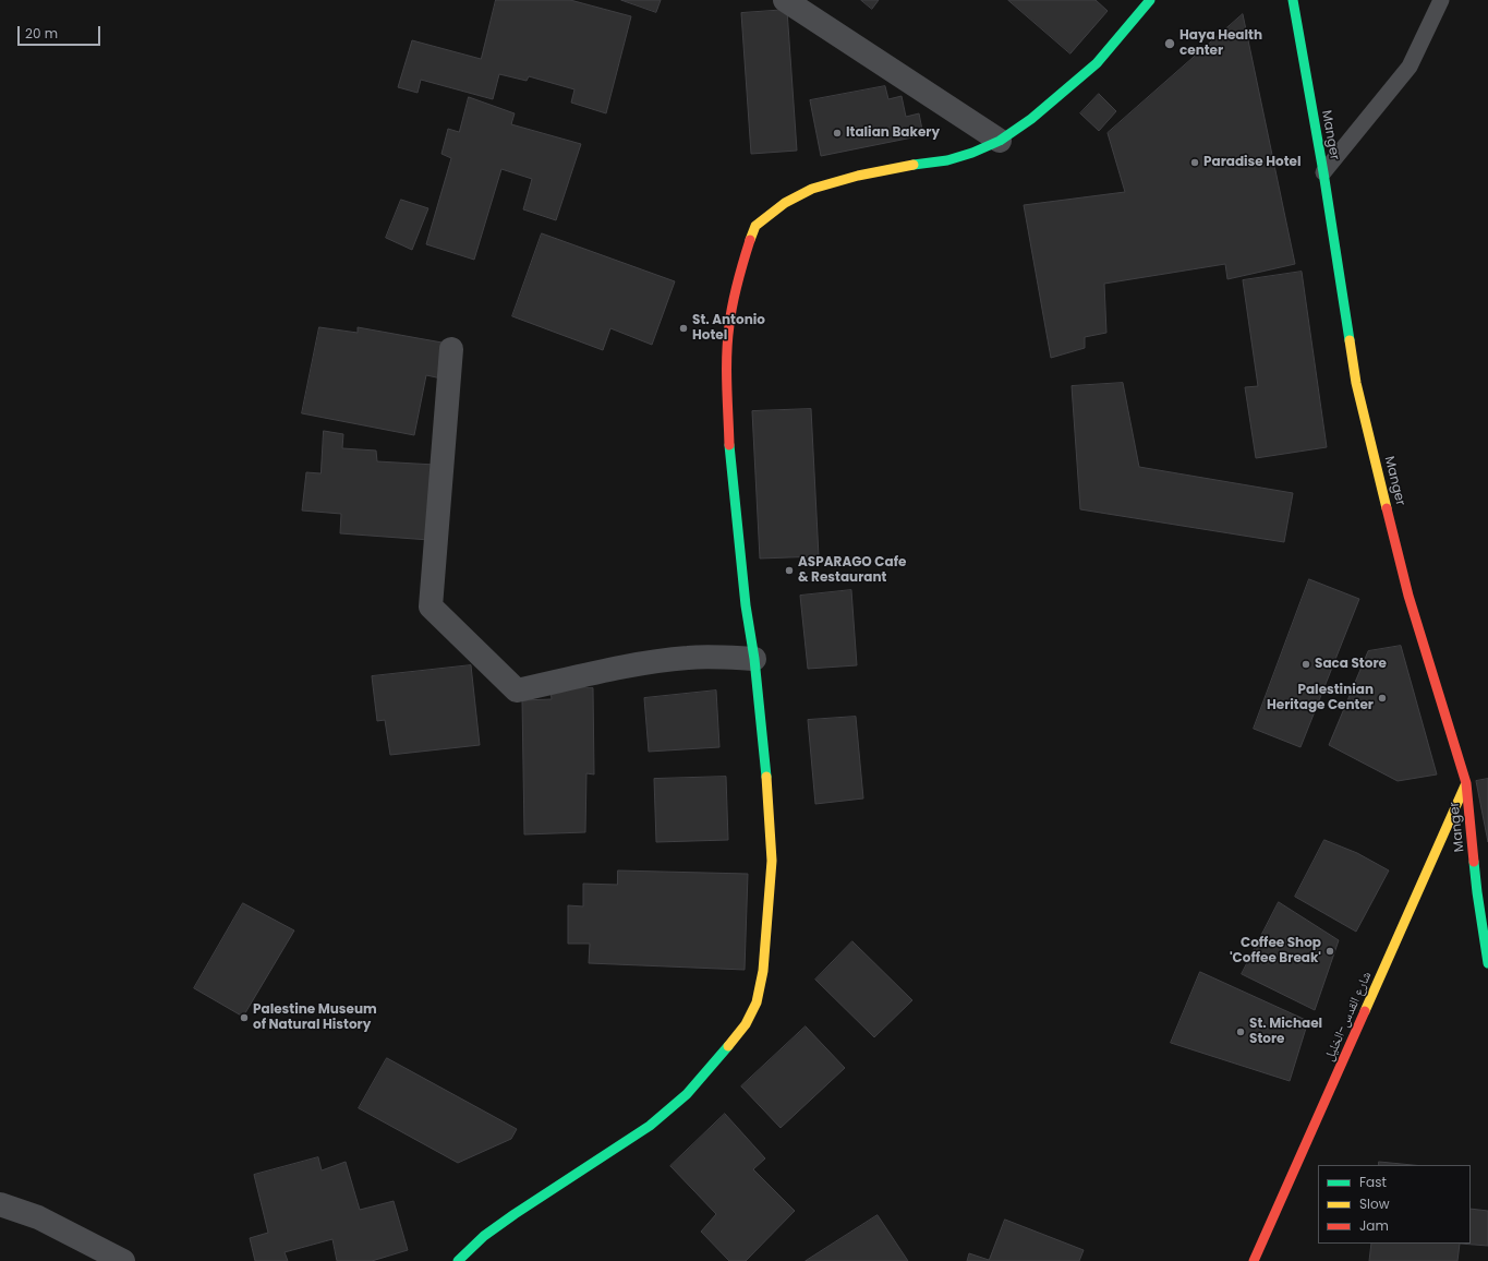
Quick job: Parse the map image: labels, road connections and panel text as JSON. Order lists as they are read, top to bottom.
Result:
{
  "streets": {
    "street": ["Manger", "شارع القدس-الخليل"]
  },
  "crossings": [
    ["Manger", "شارع القدس-الخليل"]
  ],
  "places": [
    "Haya Health center",
    "Italian Bakery",
    "Paradise Hotel",
    "St. Antonio Hotel",
    "ASPARAGO Cafe & Restaurant",
    "Saca Store",
    "Palestinian Heritage Center",
    "Coffee Shop 'Coffee Break'",
    "Palestine Museum of Natural History",
    "St. Michael Store"
  ],
  "legend": ["Fast", "Slow", "Jam"],
  "scale_bar": "20 m"
}
